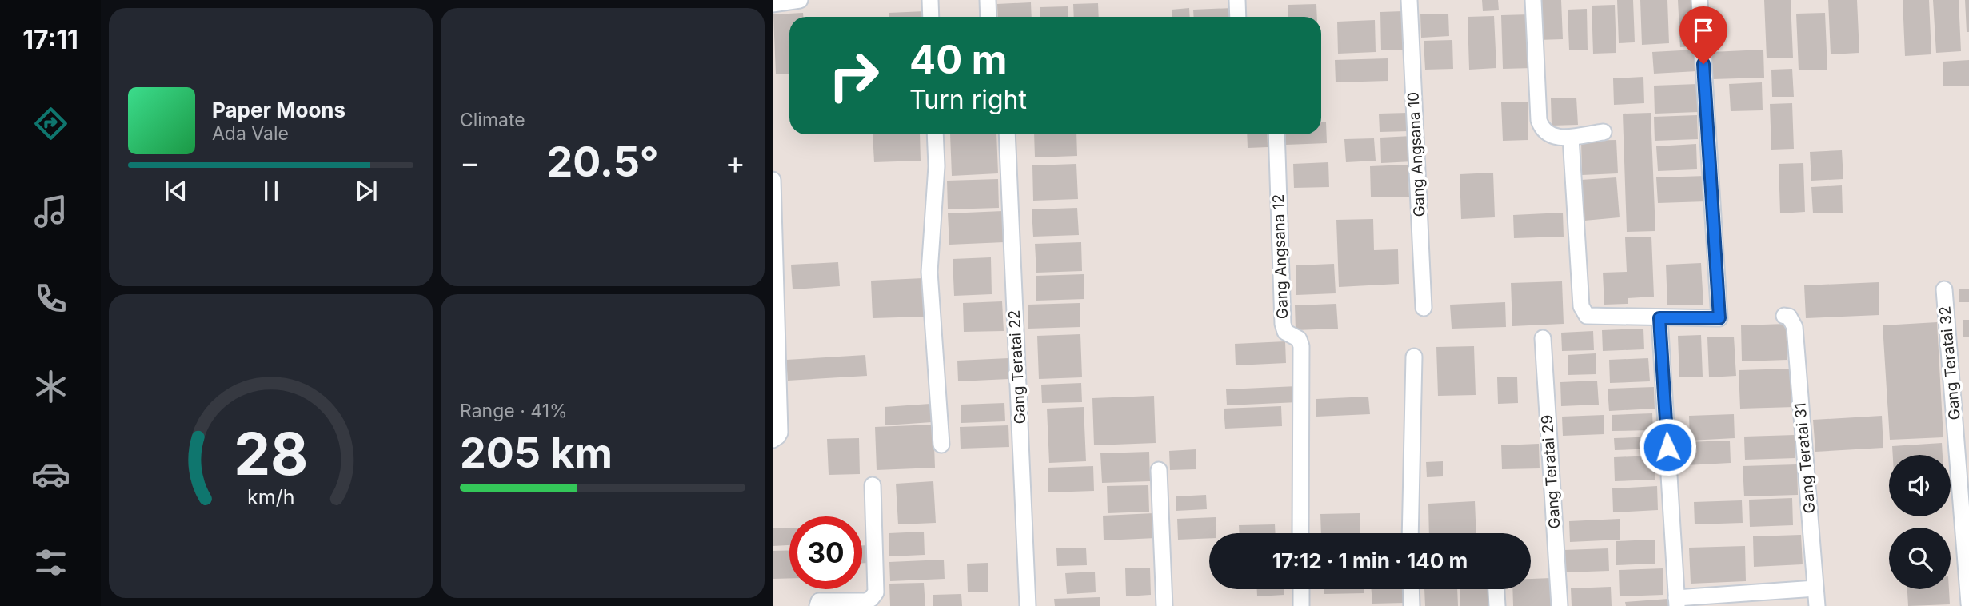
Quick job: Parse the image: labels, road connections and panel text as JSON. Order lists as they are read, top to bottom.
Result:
{
  "streets": {
    "street": [
      "Gang Angsana 10",
      "Gang Angsana 12",
      "Gang Teratai 32",
      "Gang Teratai 22",
      "Gang Teratai 31",
      "Gang Teratai 29"
    ]
  },
  "page": {
    "tabs": "17:11",
    "tile": [
      "Climate",
      ["Range · 41%", "205 km"]
    ],
    "turn": ["40 m", "Turn right"],
    "song": ["Paper Moons", "Ada Vale"],
    "heat": ["−", "20.5°", "+"],
    "limit": "30",
    "trip": "17:12 · 1 min · 140 m",
    "gauge": ["28", "km/h"]
  }
}
